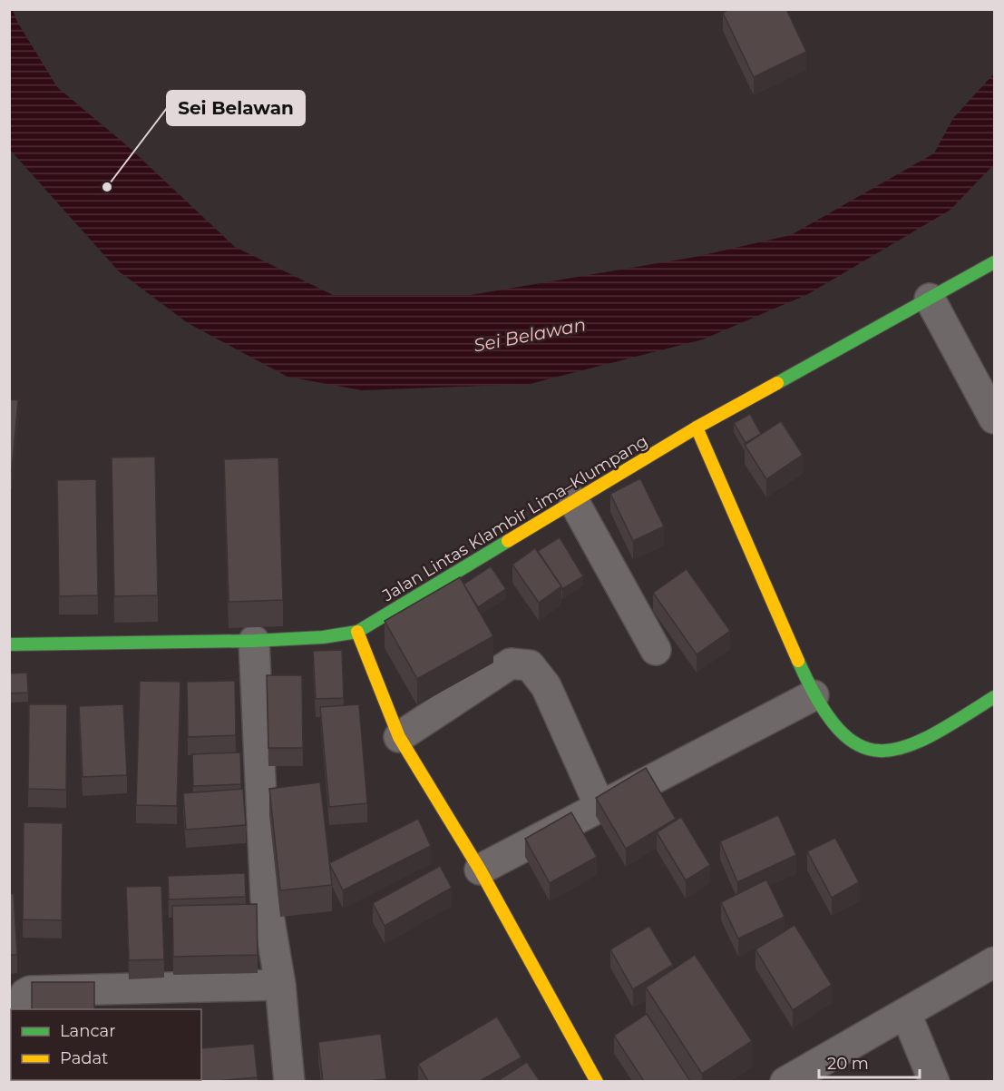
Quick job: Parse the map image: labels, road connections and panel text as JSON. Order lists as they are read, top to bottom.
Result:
{
  "streets": {
    "main road": ["Jalan Lintas Klambir Lima–Klumpang"]
  },
  "water": ["Sei Belawan"],
  "places": ["Sei Belawan"],
  "legend": ["Lancar", "Padat"],
  "scale_bar": "20 m"
}
